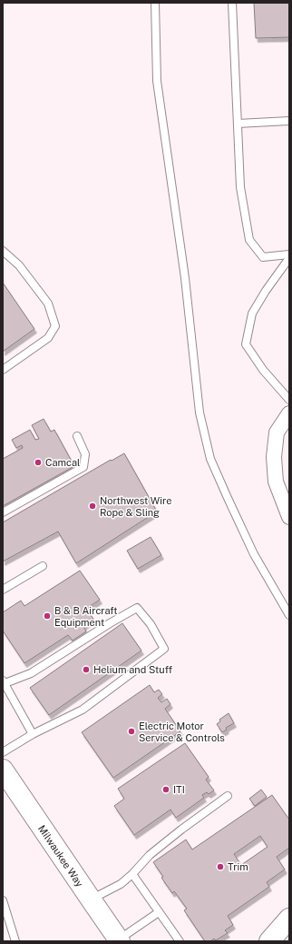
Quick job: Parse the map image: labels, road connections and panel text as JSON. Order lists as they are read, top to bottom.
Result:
{
  "streets": {
    "street": ["Milwaukee Way"]
  },
  "places": [
    "Camcal",
    "Northwest Wire Rope & Sling",
    "B & B Aircraft Equipment",
    "Helium and Stuff",
    "Electric Motor Service & Controls",
    "ITI",
    "Trim"
  ]
}
